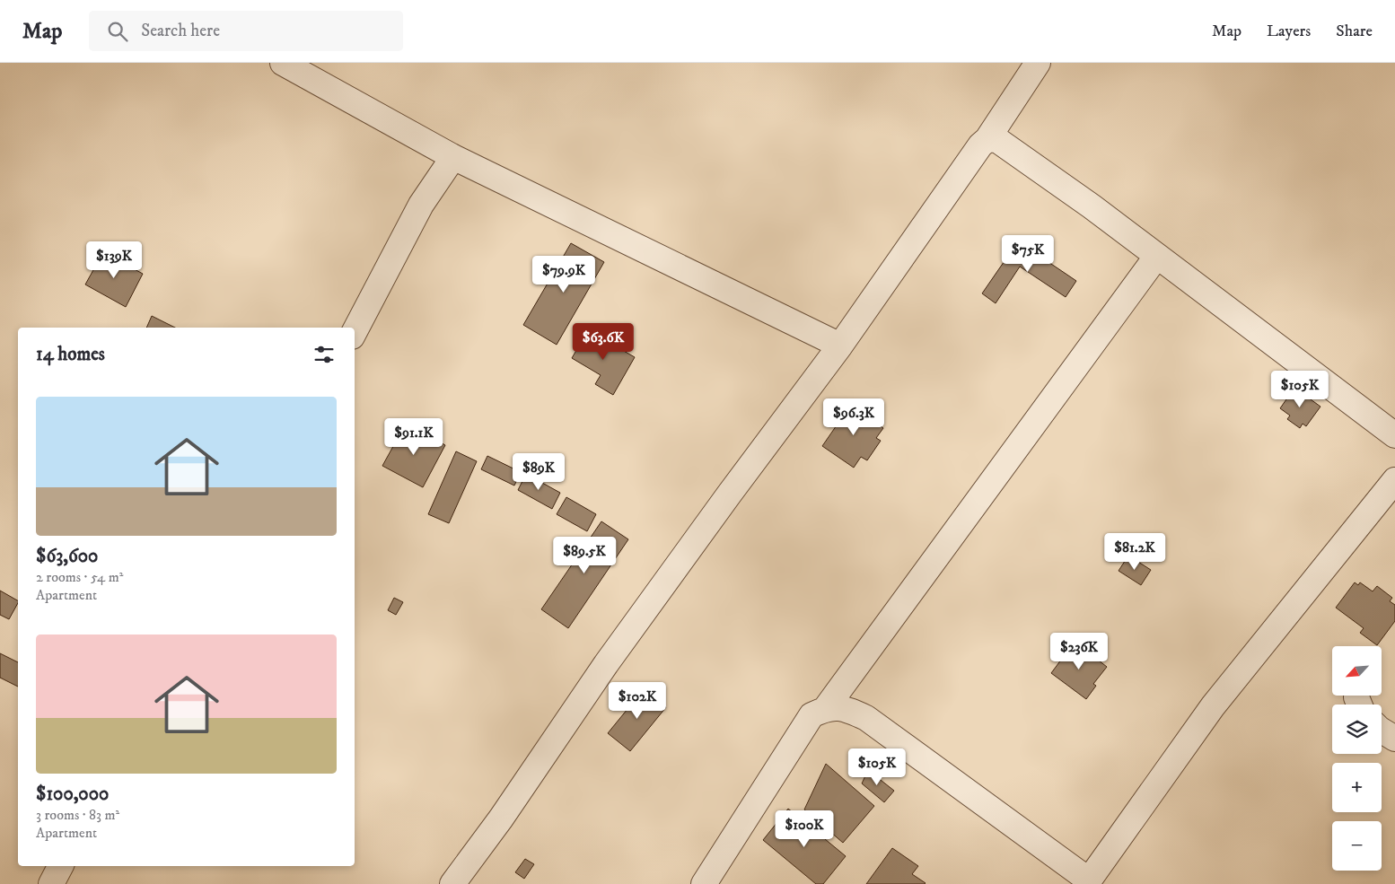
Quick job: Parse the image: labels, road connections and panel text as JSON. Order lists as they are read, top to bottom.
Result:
{
  "north": "bottom left",
  "page": {
    "header": "Map",
    "search": "Search here",
    "nav": ["Map", "Layers", "Share"],
    "price": [
      "$75K",
      "$139K",
      "$79.9K",
      "$63.6K",
      "$105K",
      "$96.3K",
      "$91.1K",
      "$89K",
      "$81.2K",
      "$89.5K",
      "$236K",
      "$102K",
      "$105K",
      "$100K"
    ],
    "heading": "14 homes",
    "list": [
      {
        "name": "$63,600",
        "note": "2 rooms · 54 m² · Apartment"
      },
      {
        "name": "$100,000",
        "note": "3 rooms · 83 m² · Apartment"
      }
    ],
    "map_buttons": ["+", "−"]
  }
}
